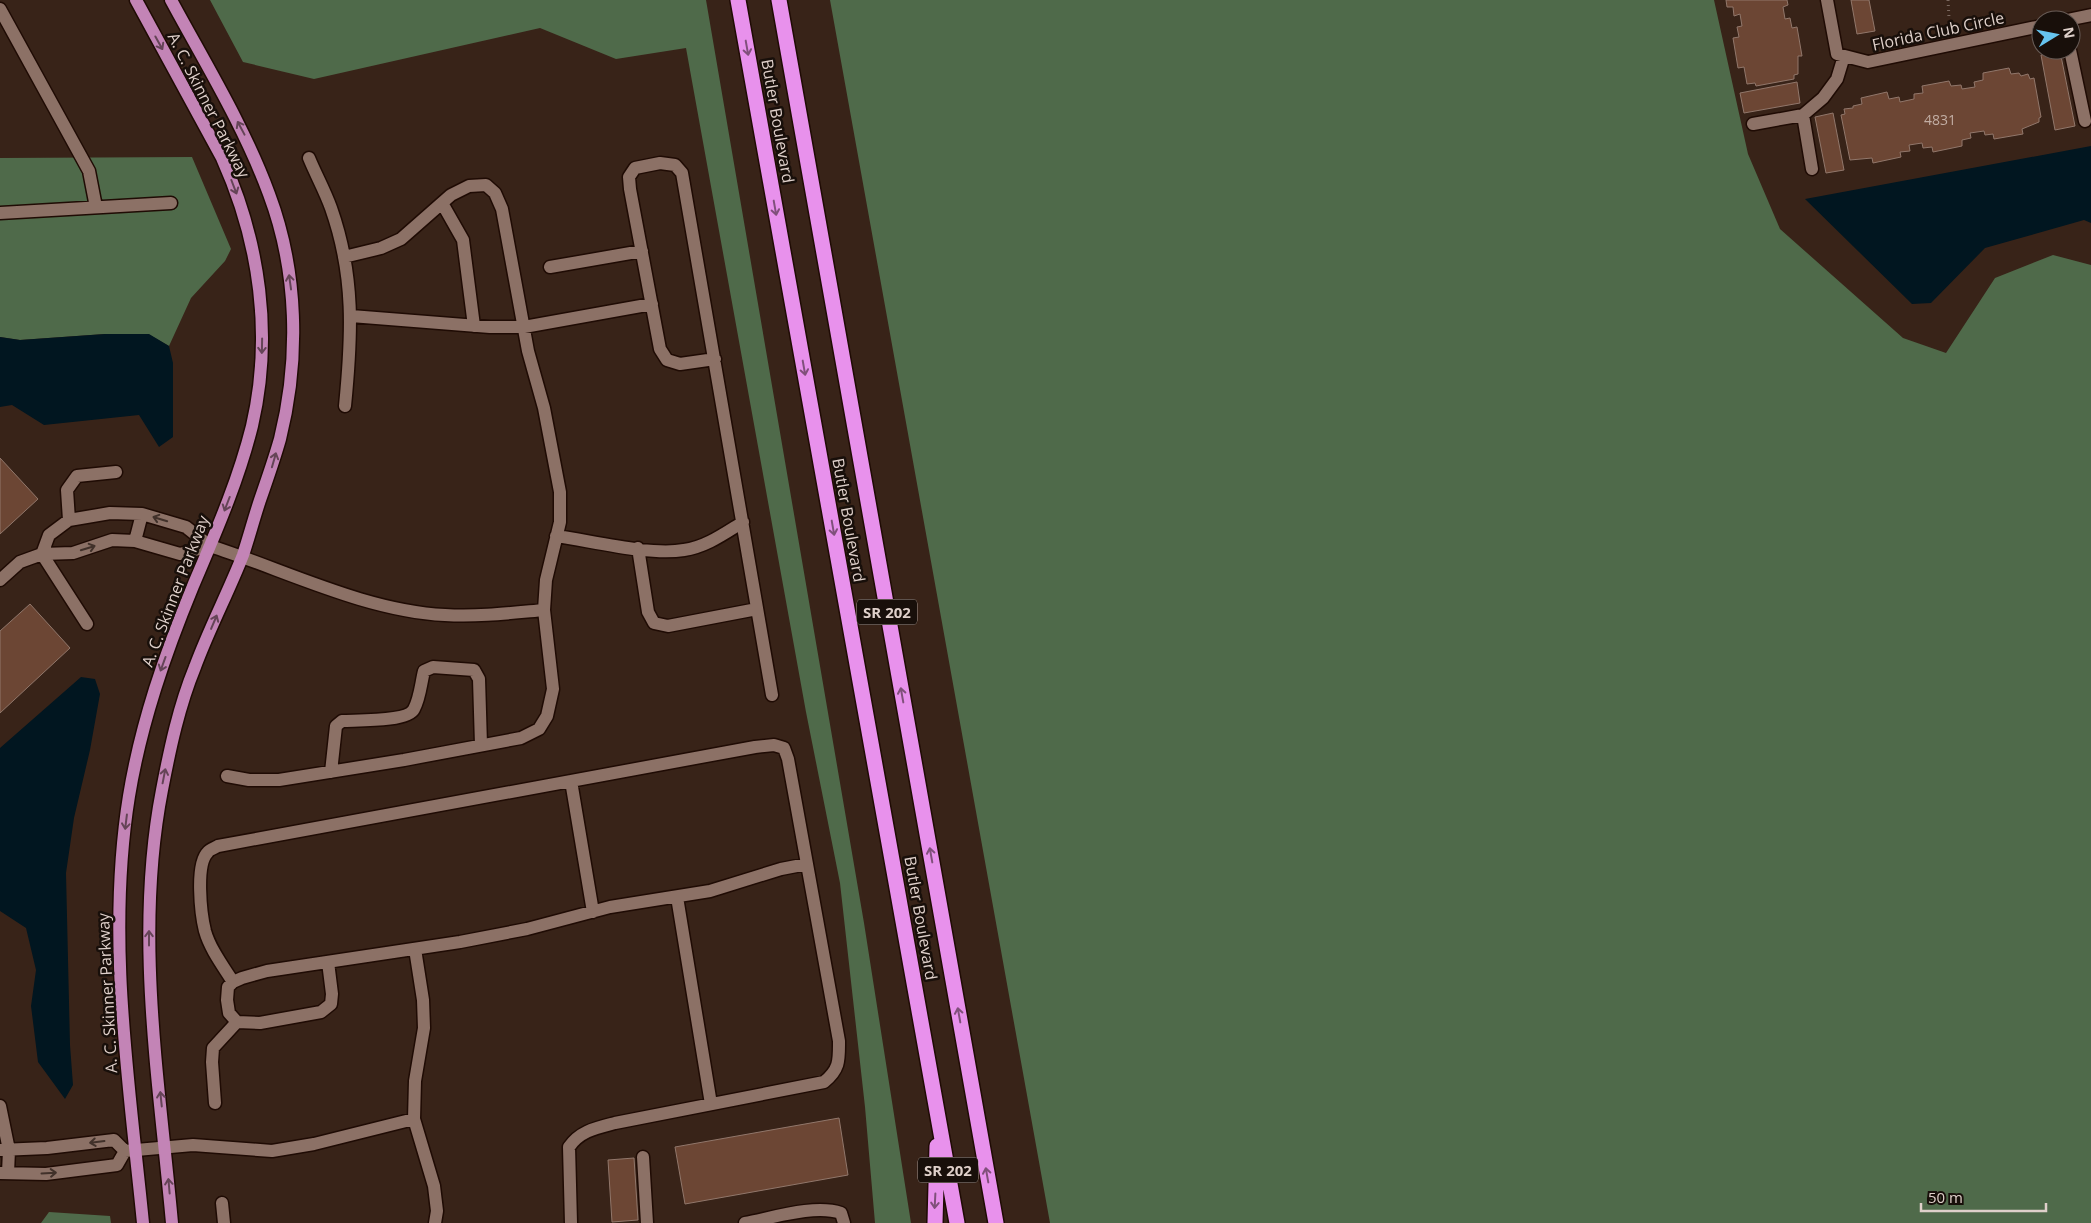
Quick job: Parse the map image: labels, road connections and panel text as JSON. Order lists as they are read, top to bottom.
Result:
{
  "streets": {
    "highway": ["Butler Boulevard", "SR 202"],
    "main road": ["A. C. Skinner Parkway"],
    "street": ["Florida Club Circle"]
  },
  "house_numbers": ["4831"],
  "scale_bar": "50 m",
  "north": "right"
}
